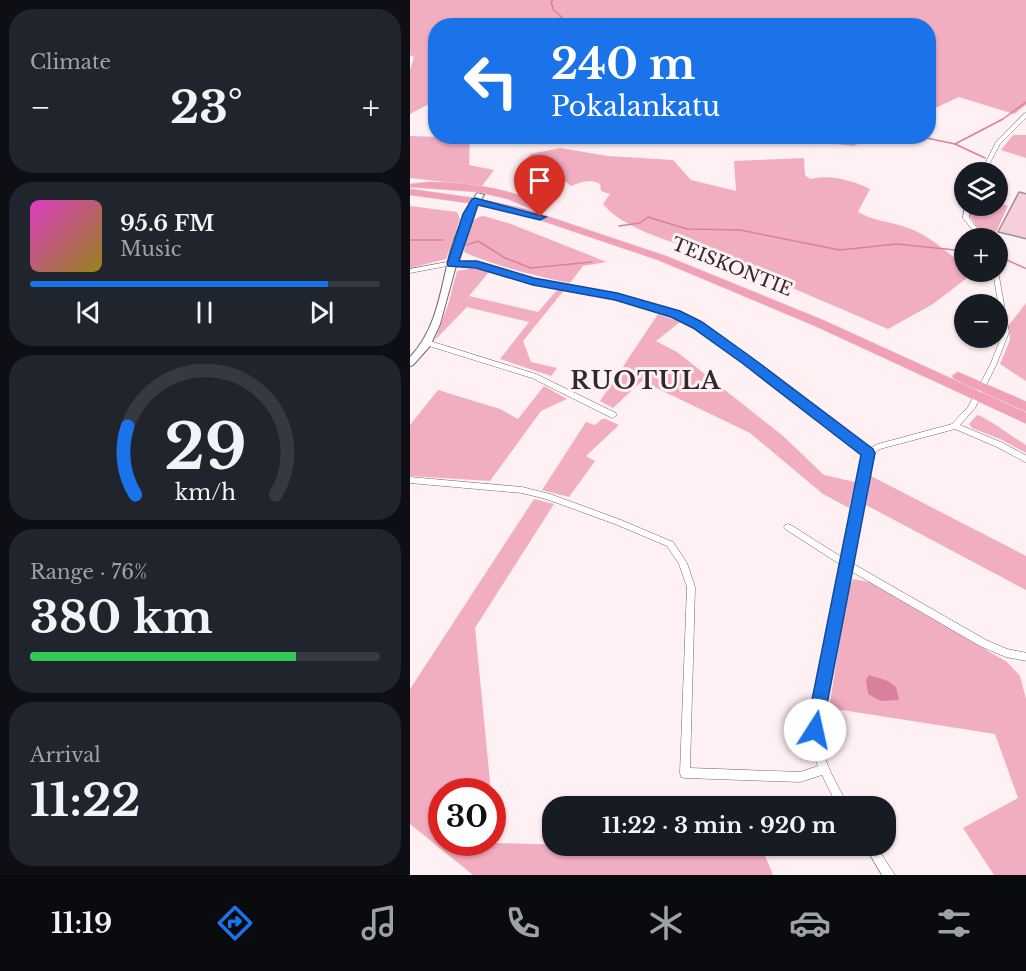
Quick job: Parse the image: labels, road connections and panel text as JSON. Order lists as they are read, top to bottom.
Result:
{
  "streets": {
    "highway": ["TEISKONTIE"]
  },
  "districts": ["RUOTULA"],
  "page": {
    "tile": [
      "Climate",
      ["Range · 76%", "380 km"],
      ["Arrival", "11:22"]
    ],
    "turn": ["240 m", "Pokalankatu"],
    "heat": ["−", "23°", "+"],
    "map_buttons": ["+", "−"],
    "song": ["95.6 FM", "Music"],
    "limit": "30",
    "trip": "11:22 · 3 min · 920 m",
    "tabs": "11:19",
    "gauge": ["29", "km/h"]
  }
}
